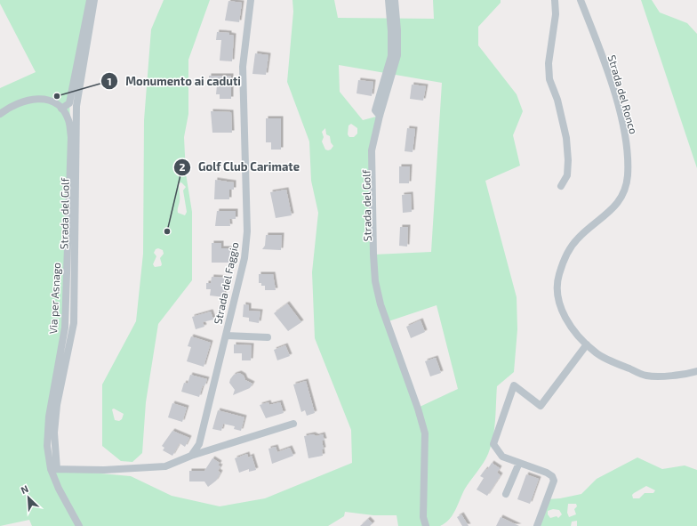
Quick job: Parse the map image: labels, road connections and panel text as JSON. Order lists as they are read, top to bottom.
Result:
{
  "streets": {
    "street": [
      "Strada del Ronco",
      "Strada del Golf",
      "Strada del Faggio",
      "Via per Asnago"
    ]
  },
  "crossings": [
    ["Strada del Golf", "Via per Asnago"]
  ],
  "places": ["Monumento ai caduti", "Golf Club Carimate"],
  "north": "top left"
}
